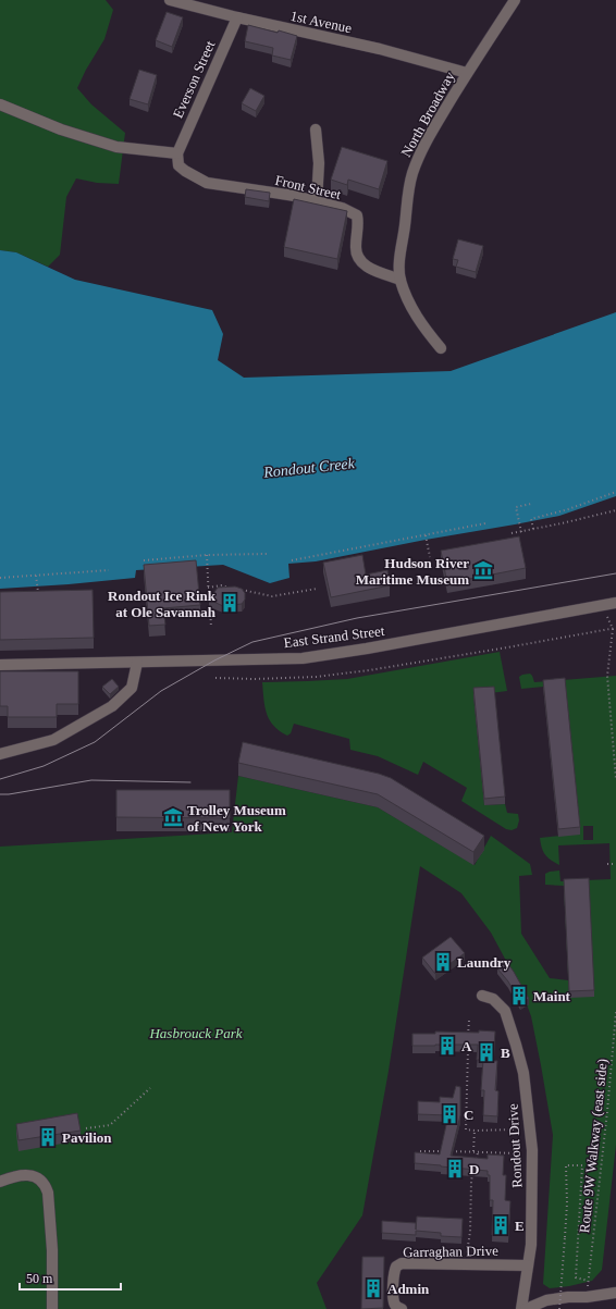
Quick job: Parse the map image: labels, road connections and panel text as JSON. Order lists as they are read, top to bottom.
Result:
{
  "streets": {
    "street": [
      "1st Avenue",
      "Everson Street",
      "North Broadway",
      "Front Street",
      "East Strand Street",
      "Rondout Drive",
      "Garraghan Drive"
    ],
    "path": ["Route 9W Walkway (east side)"]
  },
  "crossings": [
    ["1st Avenue", "Everson Street"],
    ["1st Avenue", "North Broadway"],
    ["Everson Street", "Front Street"],
    ["North Broadway", "Front Street"],
    ["Rondout Drive", "Garraghan Drive"]
  ],
  "water": ["Rondout Creek"],
  "parks": ["Hasbrouck Park"],
  "places": {
    "museum": ["Hudson River Maritime Museum", "Trolley Museum of New York"],
    "building": [
      "Rondout Ice Rink at Ole Savannah",
      "Laundry",
      "Maint",
      "A",
      "B",
      "C",
      "Pavilion",
      "D",
      "E",
      "Admin"
    ]
  },
  "scale_bar": "50 m"
}
